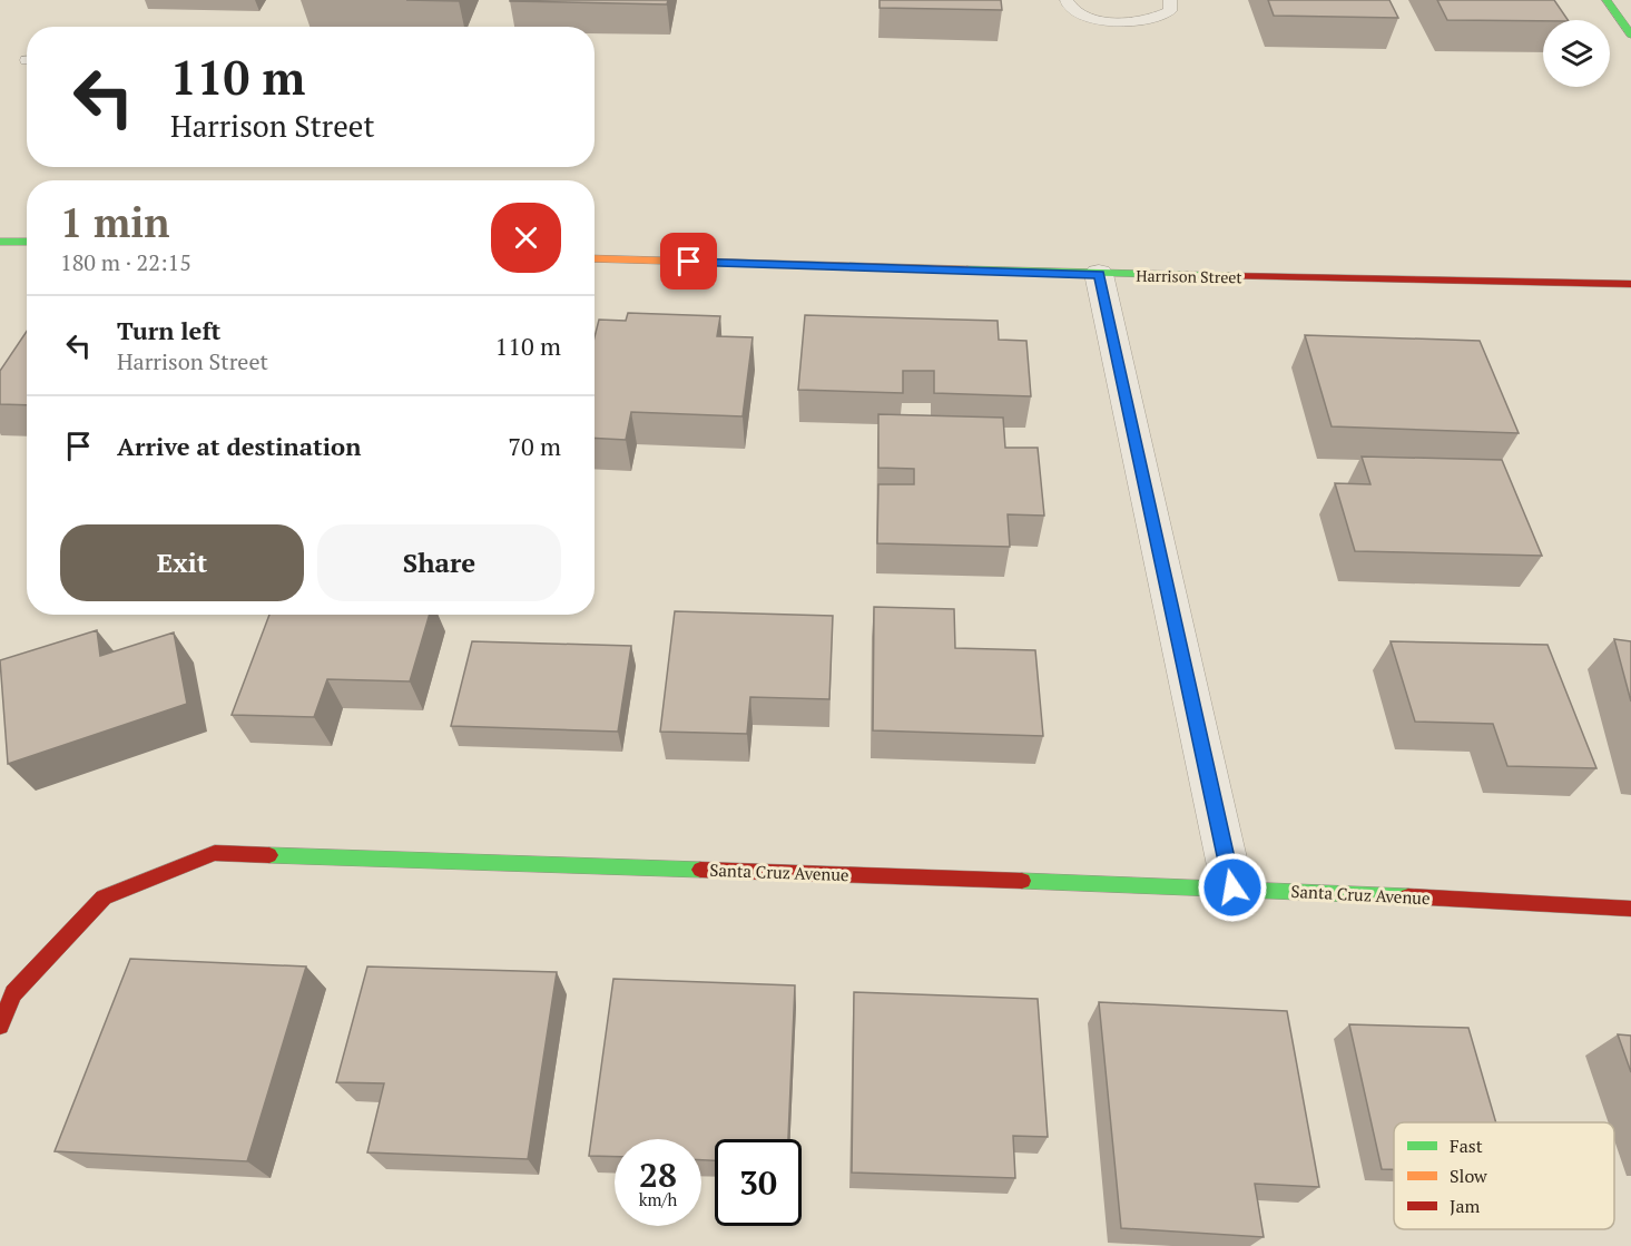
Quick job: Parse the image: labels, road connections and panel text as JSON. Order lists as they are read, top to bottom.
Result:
{
  "streets": {
    "street": ["Harrison Street", "Santa Cruz Avenue"]
  },
  "legend": ["Fast", "Slow", "Jam"],
  "page": {
    "turn": ["110 m", "Harrison Street"],
    "heading": ["1 min", "180 m · 22:15"],
    "list": [
      {
        "name": "Turn left",
        "note": "Harrison Street",
        "value": "110 m"
      },
      {
        "name": "Arrive at destination",
        "value": "70 m"
      }
    ],
    "buttons": ["Exit", "Share"],
    "speed": "28 km/h",
    "limit": "30"
  }
}
